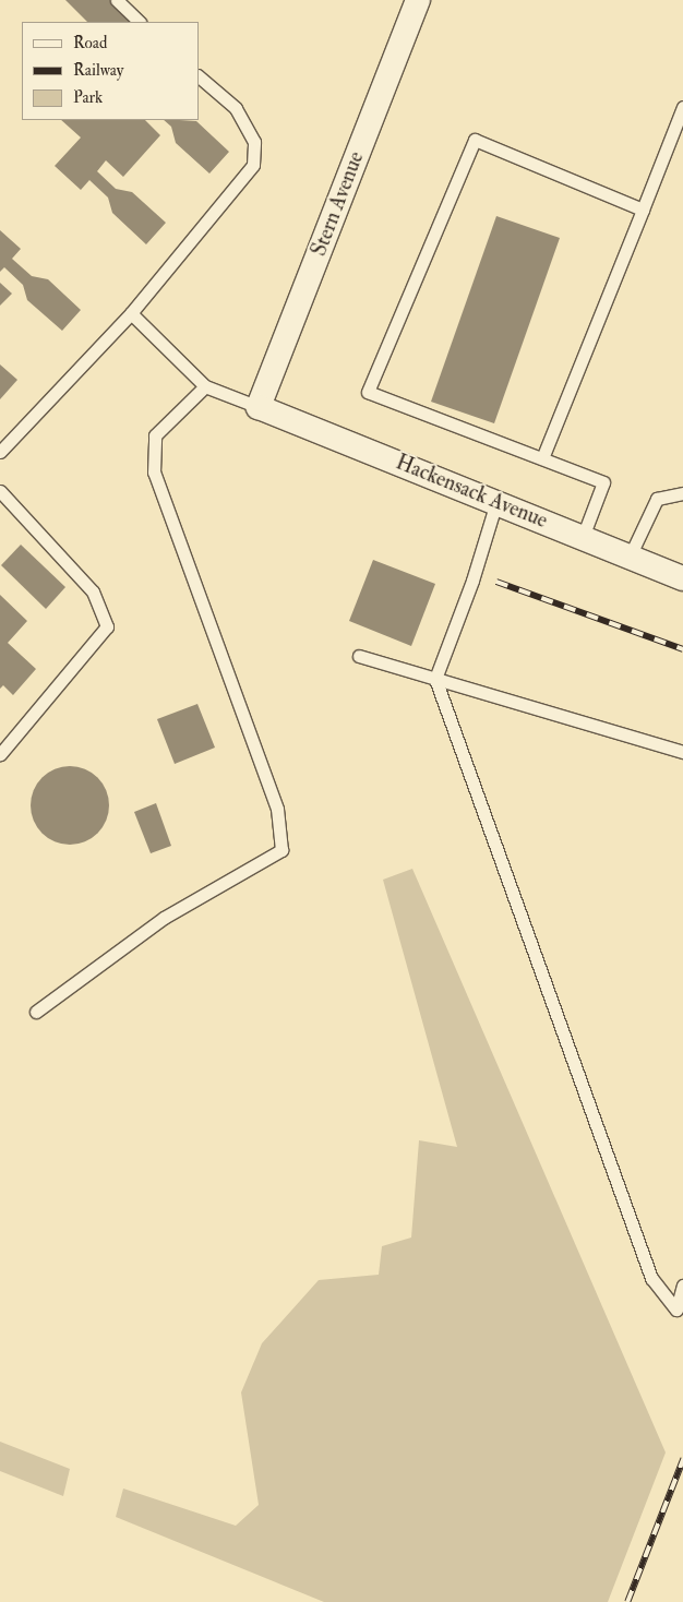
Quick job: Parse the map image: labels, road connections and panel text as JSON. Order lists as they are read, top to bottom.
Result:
{
  "streets": {
    "street": ["Stern Avenue", "Hackensack Avenue"]
  },
  "crossings": [
    ["Stern Avenue", "Hackensack Avenue"]
  ],
  "legend": ["Road", "Railway", "Park"]
}
